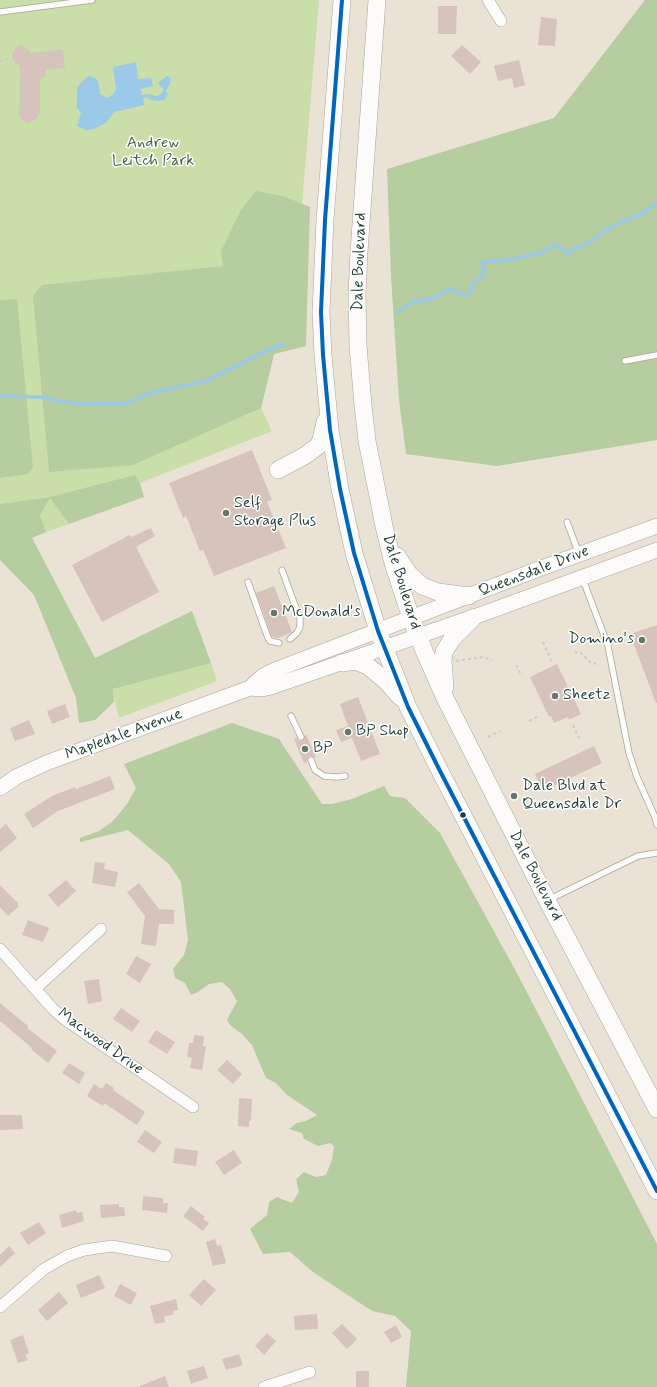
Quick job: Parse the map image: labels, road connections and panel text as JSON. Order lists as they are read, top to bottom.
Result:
{
  "streets": {
    "main road": ["Dale Boulevard"],
    "street": ["Queensdale Drive", "Mapledale Avenue", "Macwood Drive"]
  },
  "crossings": [
    ["Dale Boulevard", "Queensdale Drive"],
    ["Dale Boulevard", "Mapledale Avenue"],
    ["Queensdale Drive", "Mapledale Avenue"]
  ],
  "parks": ["Andrew Leitch Park"],
  "places": [
    "Self Storage Plus",
    "McDonald's",
    "Domino's",
    "Sheetz",
    "BP Shop",
    "BP",
    "Dale Blvd at Queensdale Dr"
  ]
}
